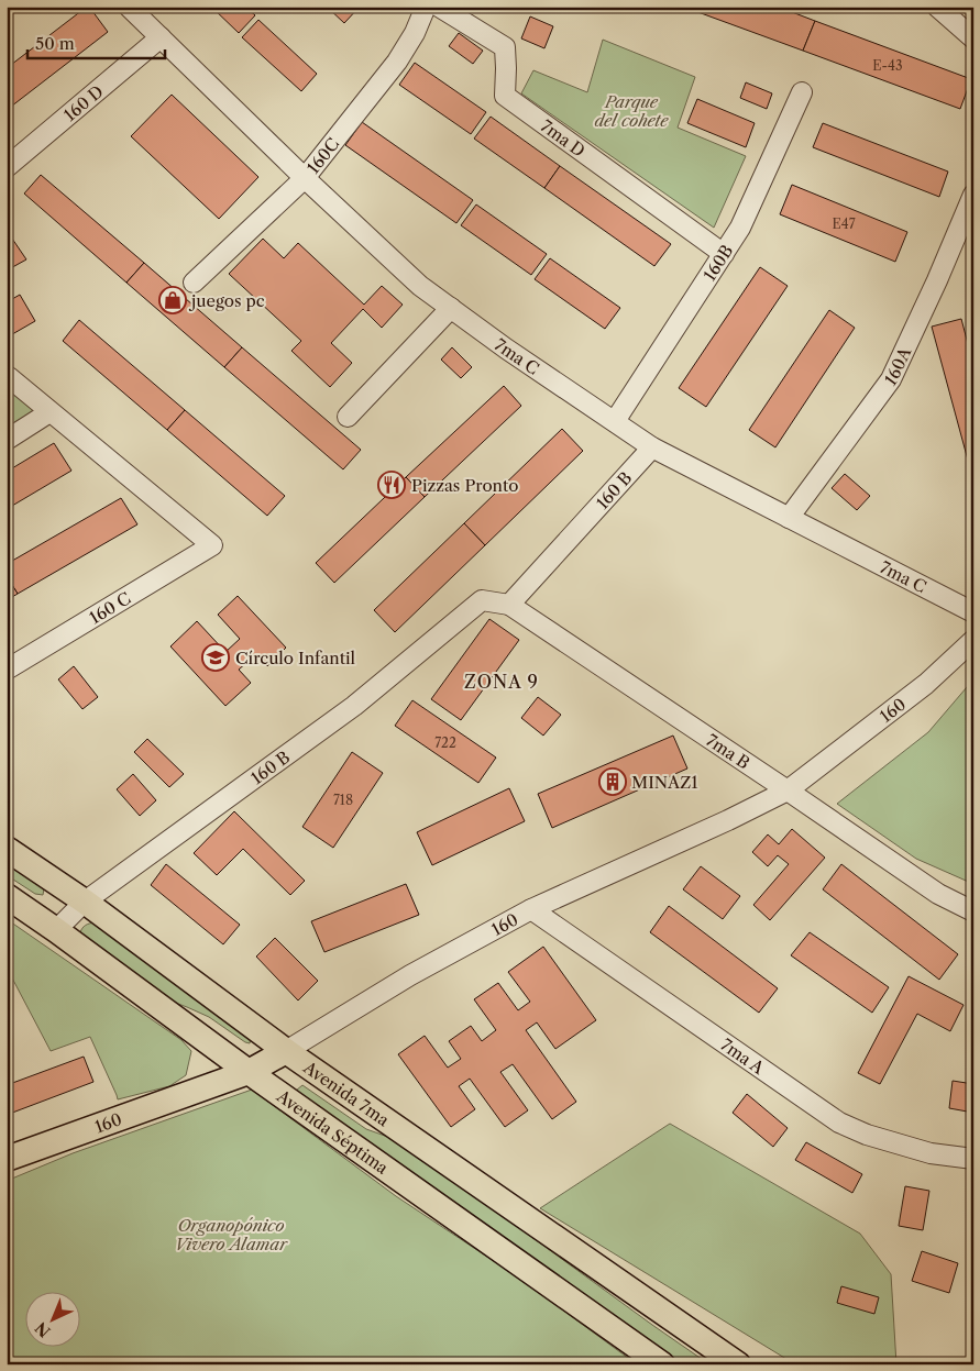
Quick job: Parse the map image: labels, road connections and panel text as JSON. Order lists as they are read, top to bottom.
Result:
{
  "streets": {
    "main road": ["160", "Avenida 7ma", "Avenida Séptima"],
    "street": [
      "160 D",
      "7ma D",
      "160C",
      "160B",
      "7ma C",
      "160A",
      "160 B",
      "160 C",
      "7ma B",
      "7ma A"
    ]
  },
  "crossings": [
    ["160 D", "7ma C"],
    ["7ma D", "160B"],
    ["160C", "7ma C"],
    ["160B", "7ma C"],
    ["7ma C", "160A"],
    ["7ma C", "160 B"],
    ["160 B", "7ma B"],
    ["160 B", "Avenida Séptima"],
    ["160", "7ma B"],
    ["160", "7ma A"],
    ["160", "Avenida 7ma"],
    ["160", "Avenida Séptima"]
  ],
  "districts": ["ZONA 9"],
  "parks": ["Parque del cohete", "Organopónico Vivero Alamar"],
  "places": {
    "shop": ["juegos pc"],
    "restaurant": ["Pizzas Pronto"],
    "school or university": ["Círculo Infantil"],
    "building": ["MINAZ1"]
  },
  "house_numbers": [
    "E-43",
    "E47",
    "722",
    "718"
  ],
  "scale_bar": "50 m",
  "north": "bottom left"
}
